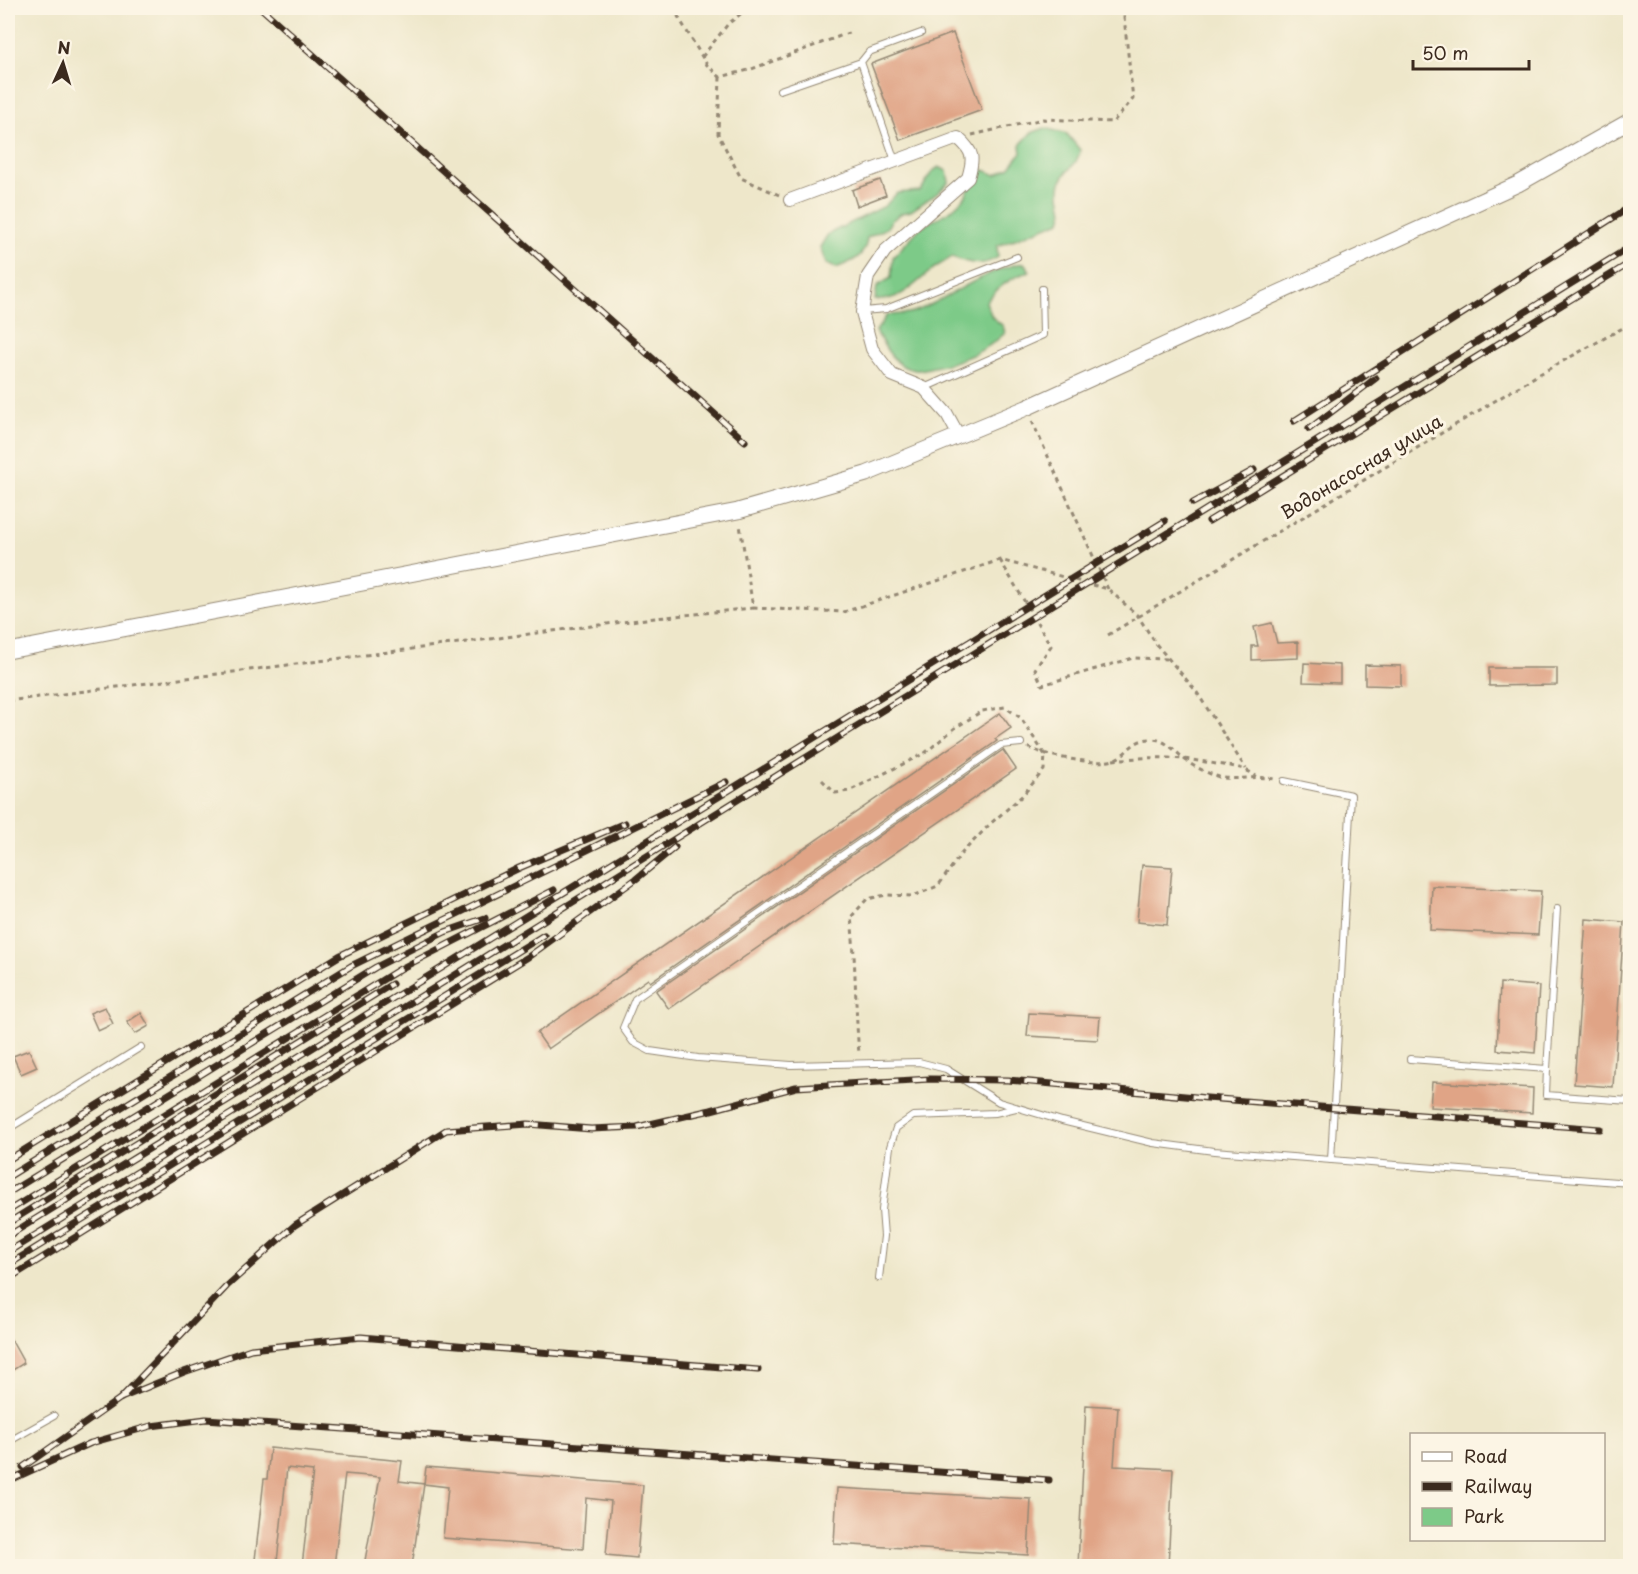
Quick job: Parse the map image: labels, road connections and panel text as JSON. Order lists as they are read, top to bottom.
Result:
{
  "streets": {
    "path": ["Водонасосная улица"]
  },
  "legend": ["Road", "Railway", "Park"],
  "scale_bar": "50 m",
  "north": "top"
}
